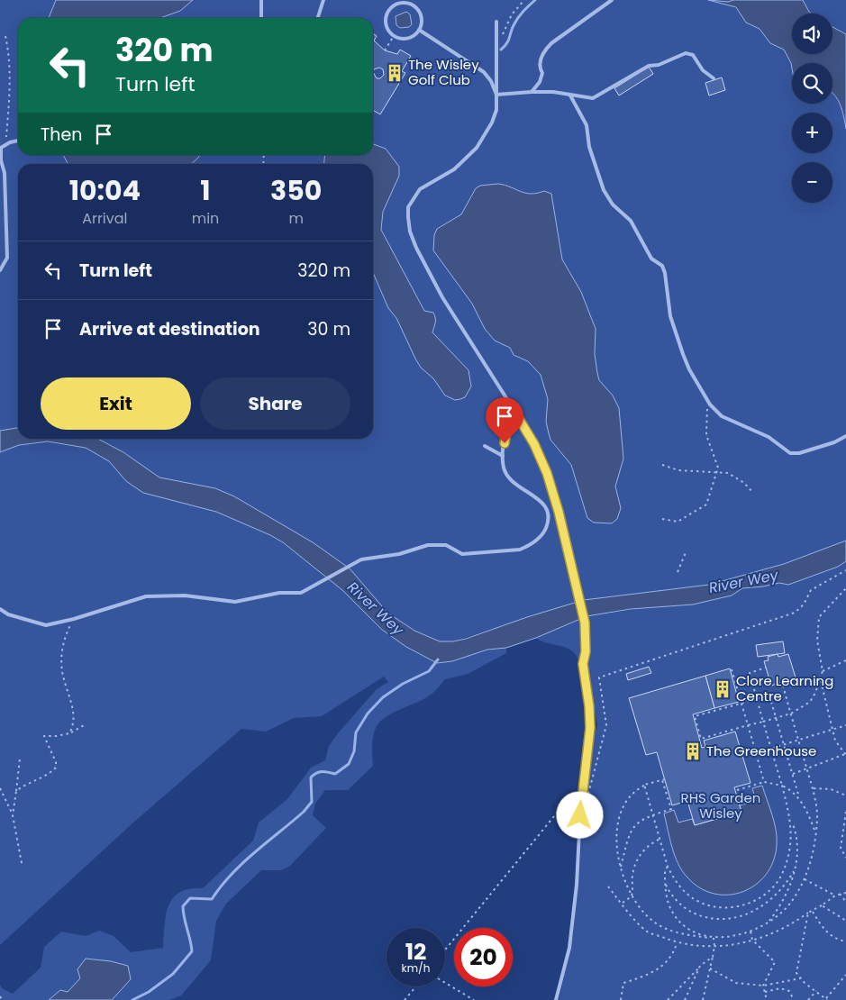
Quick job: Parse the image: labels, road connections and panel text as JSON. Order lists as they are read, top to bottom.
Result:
{
  "water": ["River Wey"],
  "parks": ["RHS Garden Wisley"],
  "places": {
    "building": ["The Wisley Golf Club", "Clore Learning Centre", "The Greenhouse"]
  },
  "page": {
    "map_buttons": ["+", "−"],
    "turn": ["320 m", "Turn left"],
    "then": "Then",
    "eta": [
      "10:04",
      "Arrival",
      "1",
      "min",
      "350",
      "m"
    ],
    "list": [
      {
        "name": "Turn left",
        "value": "320 m"
      },
      {
        "name": "Arrive at destination",
        "value": "30 m"
      }
    ],
    "buttons": ["Exit", "Share"],
    "speed": "12 km/h",
    "limit": "20"
  }
}
